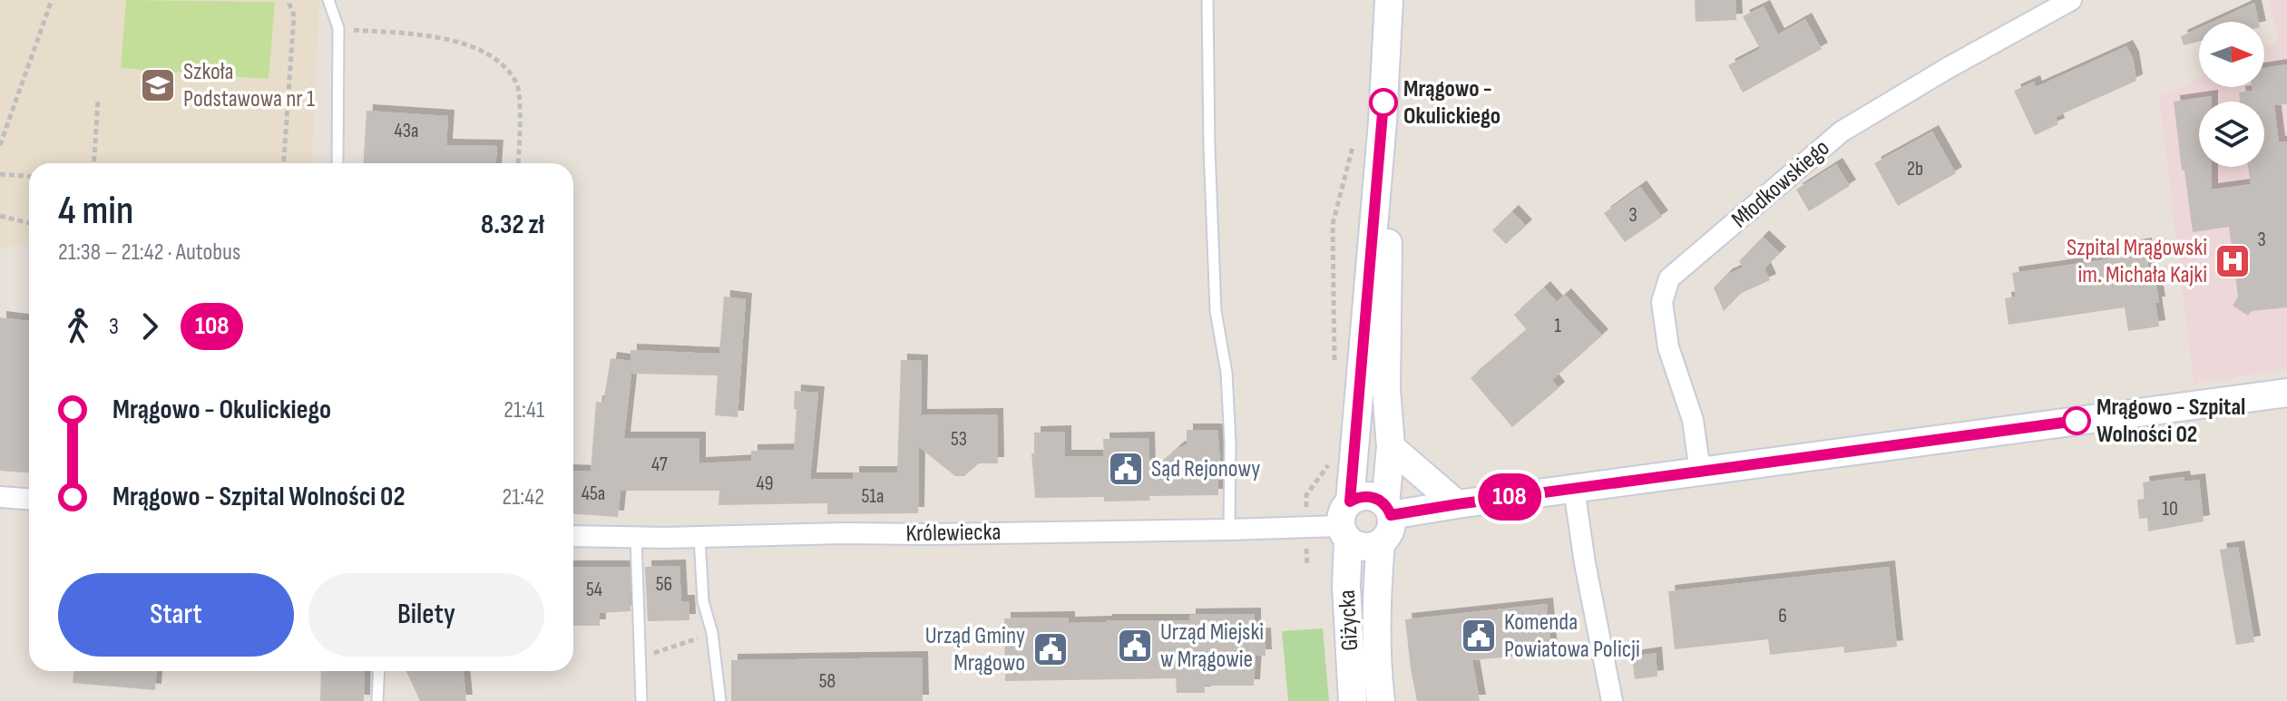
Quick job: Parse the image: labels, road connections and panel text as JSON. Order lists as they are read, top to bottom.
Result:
{
  "streets": {
    "street": ["Młodkowskiego", "Królewiecka", "Giżycka"]
  },
  "crossings": [
    ["Królewiecka", "Giżycka"]
  ],
  "places": {
    "school or university": ["Szkoła Podstawowa nr 1"],
    "other": ["Mrągowo - Okulickiego", "Mrągowo - Szpital Wolności 02"],
    "hospital": ["Szpital Mrągowski im. Michała Kajki"],
    "public building": [
      "Sąd Rejonowy",
      "Komenda Powiatowa Policji",
      "Urząd Miejski w Mrągowie",
      "Urząd Gminy Mrągowo"
    ]
  },
  "lines": ["bus line 108"],
  "house_numbers": [
    "43a",
    "2b",
    "3",
    "3",
    "1",
    "53",
    "47",
    "49",
    "45a",
    "51a",
    "10",
    "56",
    "54",
    "6",
    "58"
  ],
  "north": "right",
  "page": {
    "on_map": "108",
    "heading": ["4 min", "21:38 – 21:42 · Autobus", "8.32 zł"],
    "legs": ["3", "108"],
    "list": [
      {
        "name": "Mrągowo - Okulickiego",
        "value": "21:41"
      },
      {
        "name": "Mrągowo - Szpital Wolności 02",
        "value": "21:42"
      }
    ],
    "buttons": ["Start", "Bilety"]
  }
}
